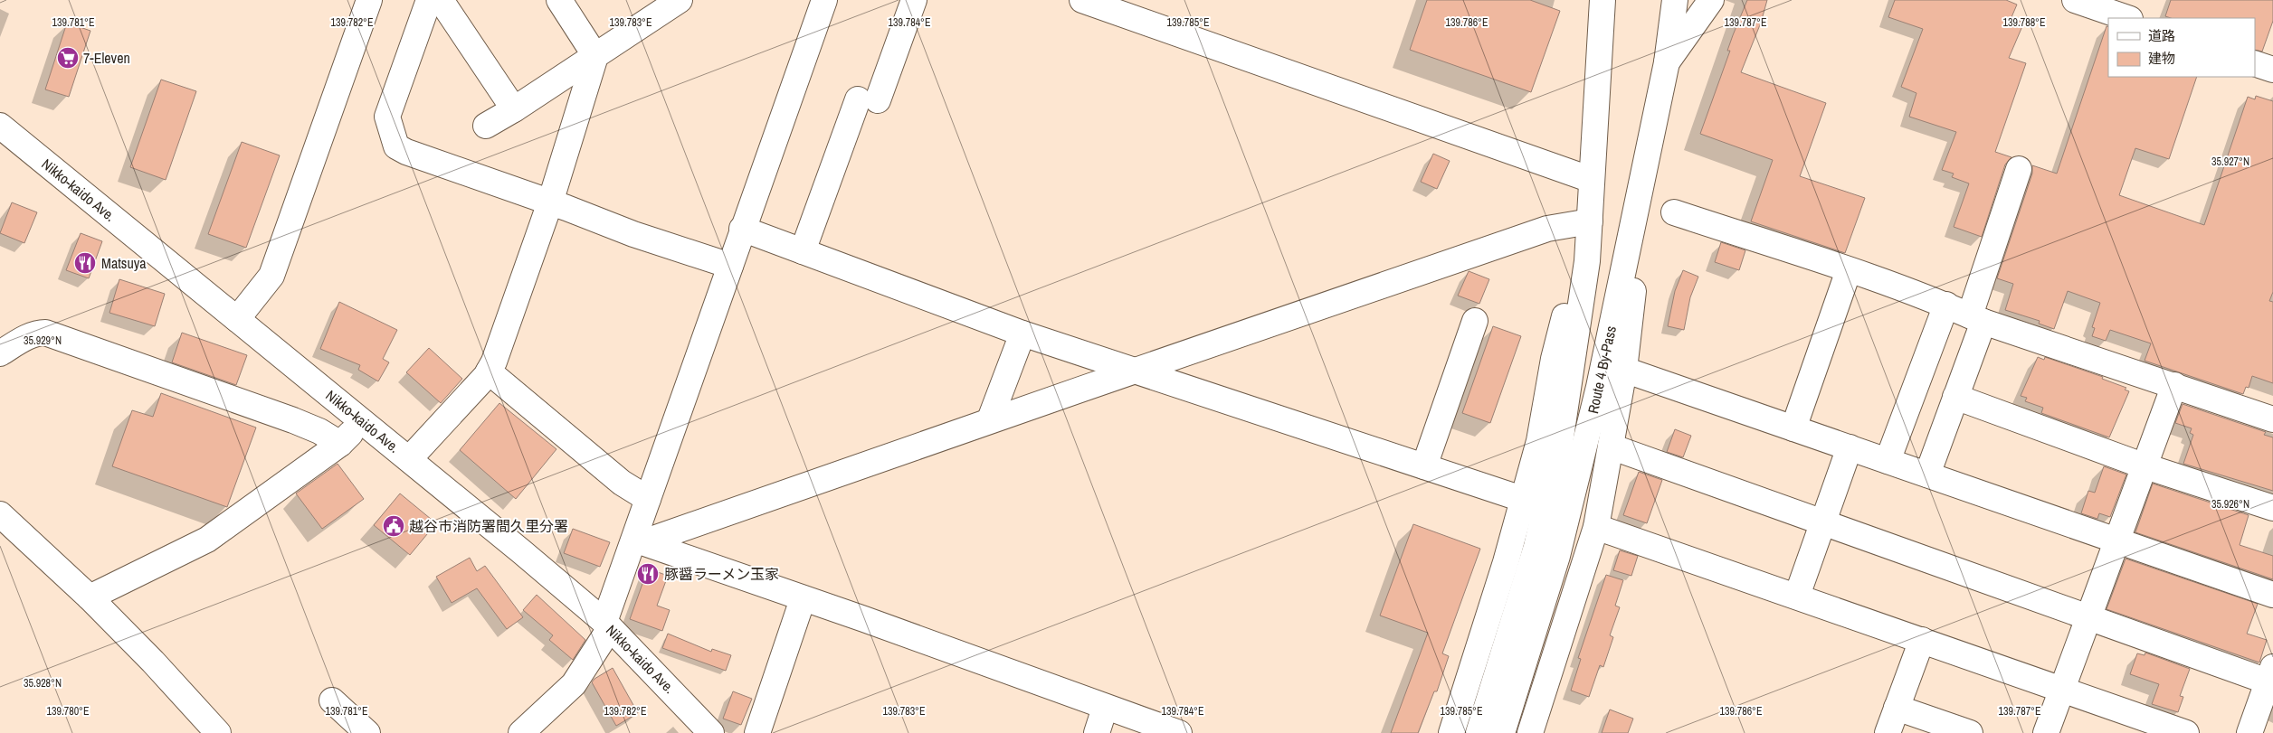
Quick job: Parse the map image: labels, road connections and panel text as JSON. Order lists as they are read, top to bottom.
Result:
{
  "streets": {
    "main road": ["Nikko-kaido Ave.", "Route 4 By-Pass"]
  },
  "places": {
    "supermarket": ["7-Eleven"],
    "restaurant": ["Matsuya", "豚醤ラーメン玉家"],
    "public building": ["越谷市消防署間久里分署"]
  },
  "legend": ["道路", "建物"],
  "coordinates": [
    "139.781°E",
    "139.782°E",
    "139.783°E",
    "139.784°E",
    "139.785°E",
    "139.786°E",
    "139.787°E",
    "139.788°E",
    "35.927°N",
    "35.929°N",
    "35.926°N",
    "35.928°N",
    "139.780°E"
  ]
}
